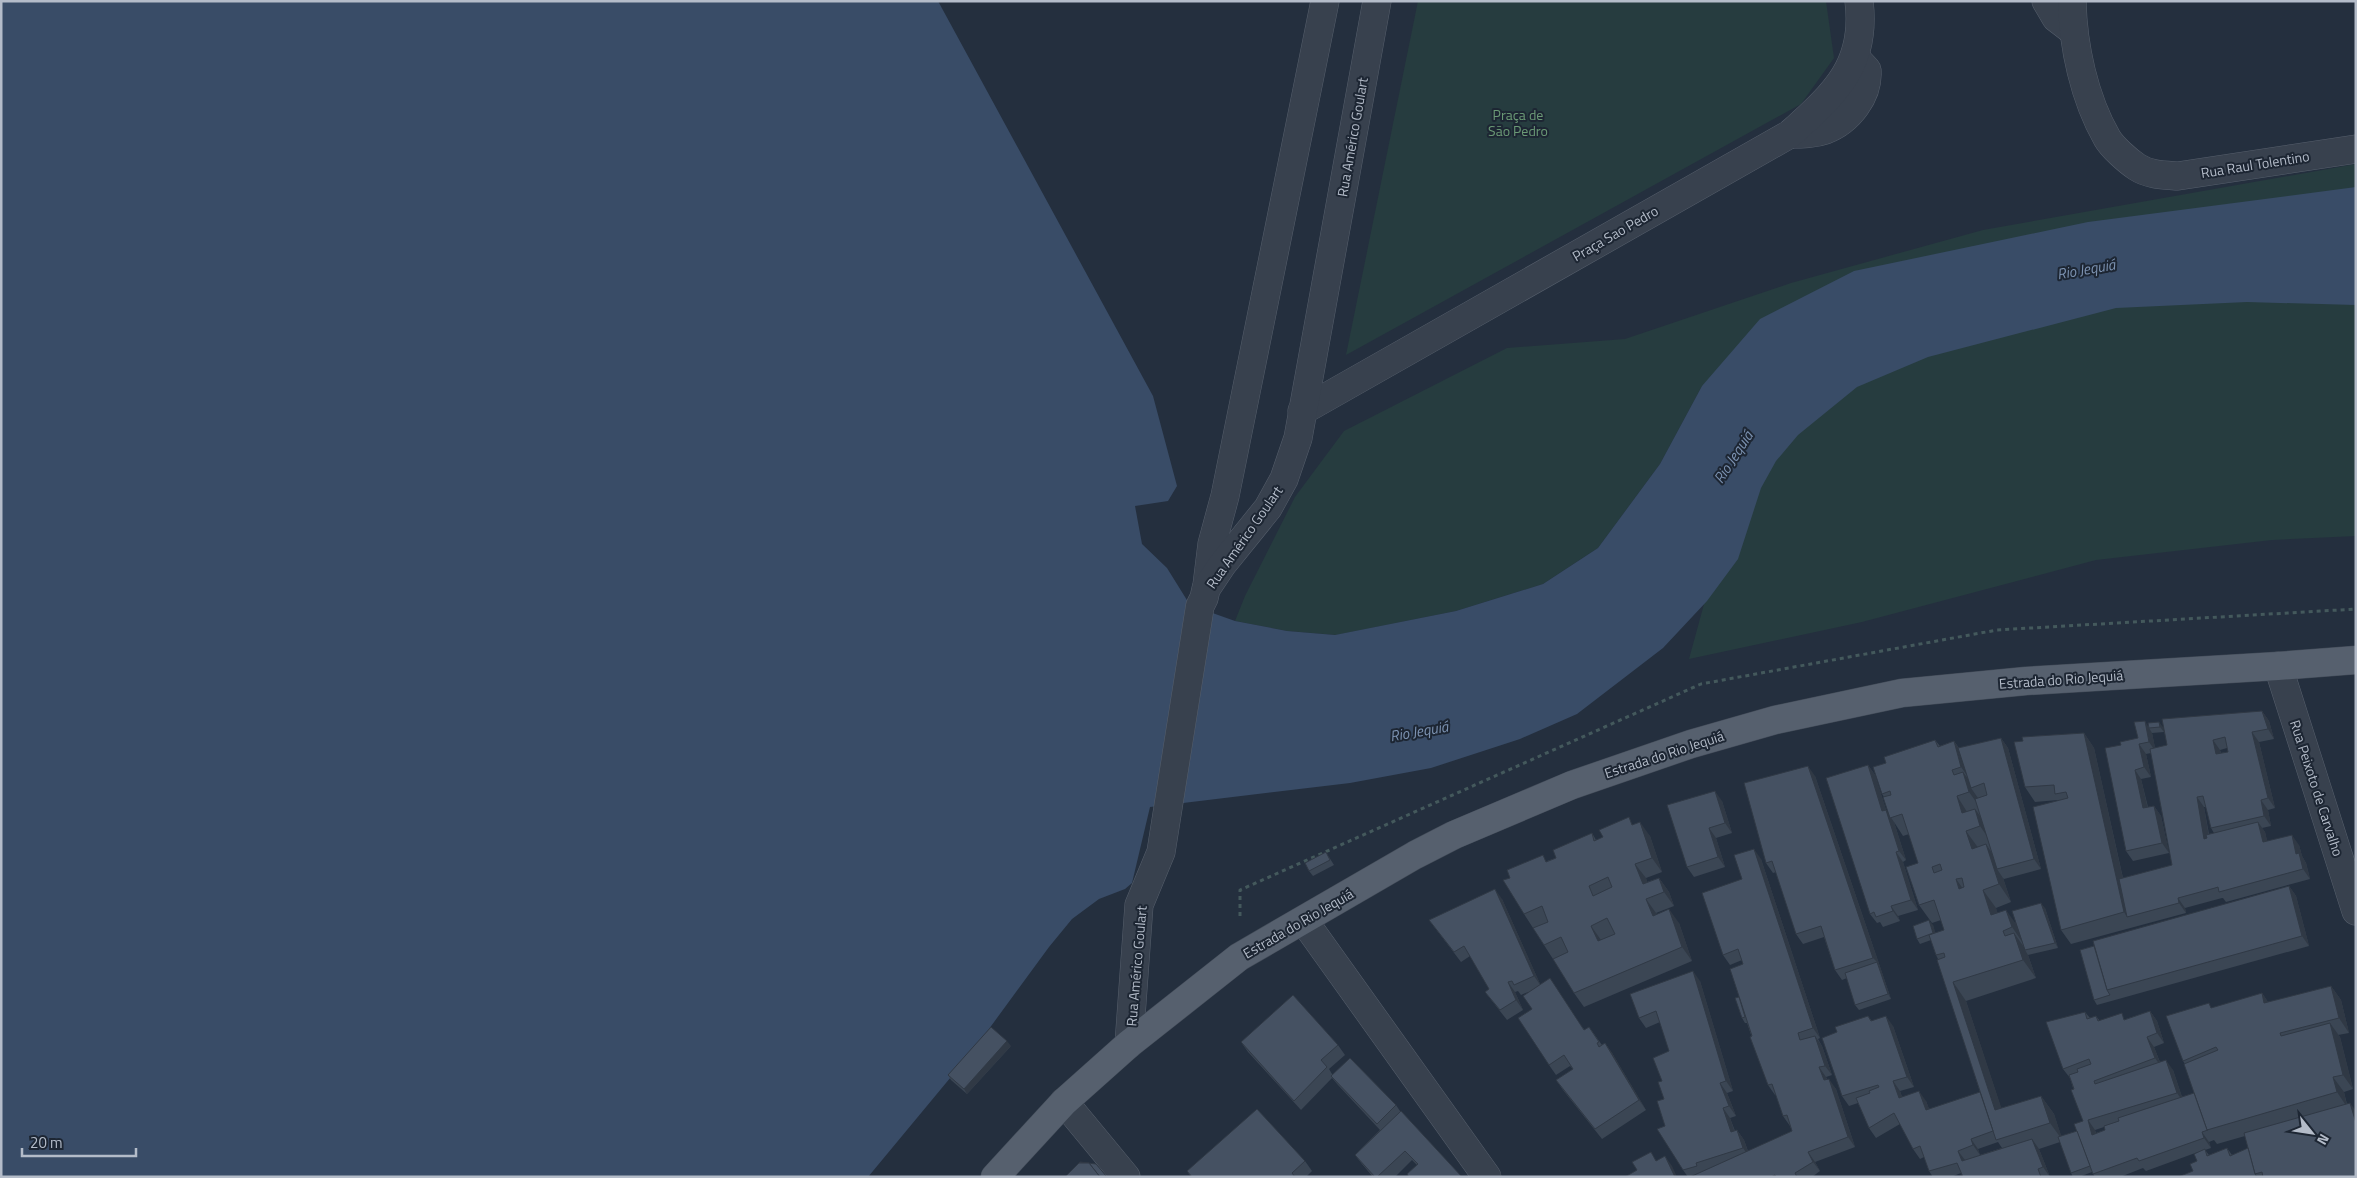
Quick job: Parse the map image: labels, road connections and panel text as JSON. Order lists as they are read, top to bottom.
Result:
{
  "streets": {
    "main road": ["Estrada do Rio Jequiá"],
    "street": [
      "Rua Américo Goulart",
      "Rua Raul Tolentino",
      "Praça Sao Pedro",
      "Rua Peixoto de Carvalho"
    ]
  },
  "crossings": [
    ["Rua Américo Goulart", "Praça Sao Pedro"],
    ["Rua Américo Goulart", "Estrada do Rio Jequiá"],
    ["Estrada do Rio Jequiá", "Rua Peixoto de Carvalho"]
  ],
  "water": ["Rio Jequiá"],
  "parks": ["Praça de São Pedro"],
  "scale_bar": "20 m",
  "north": "bottom right"
}
